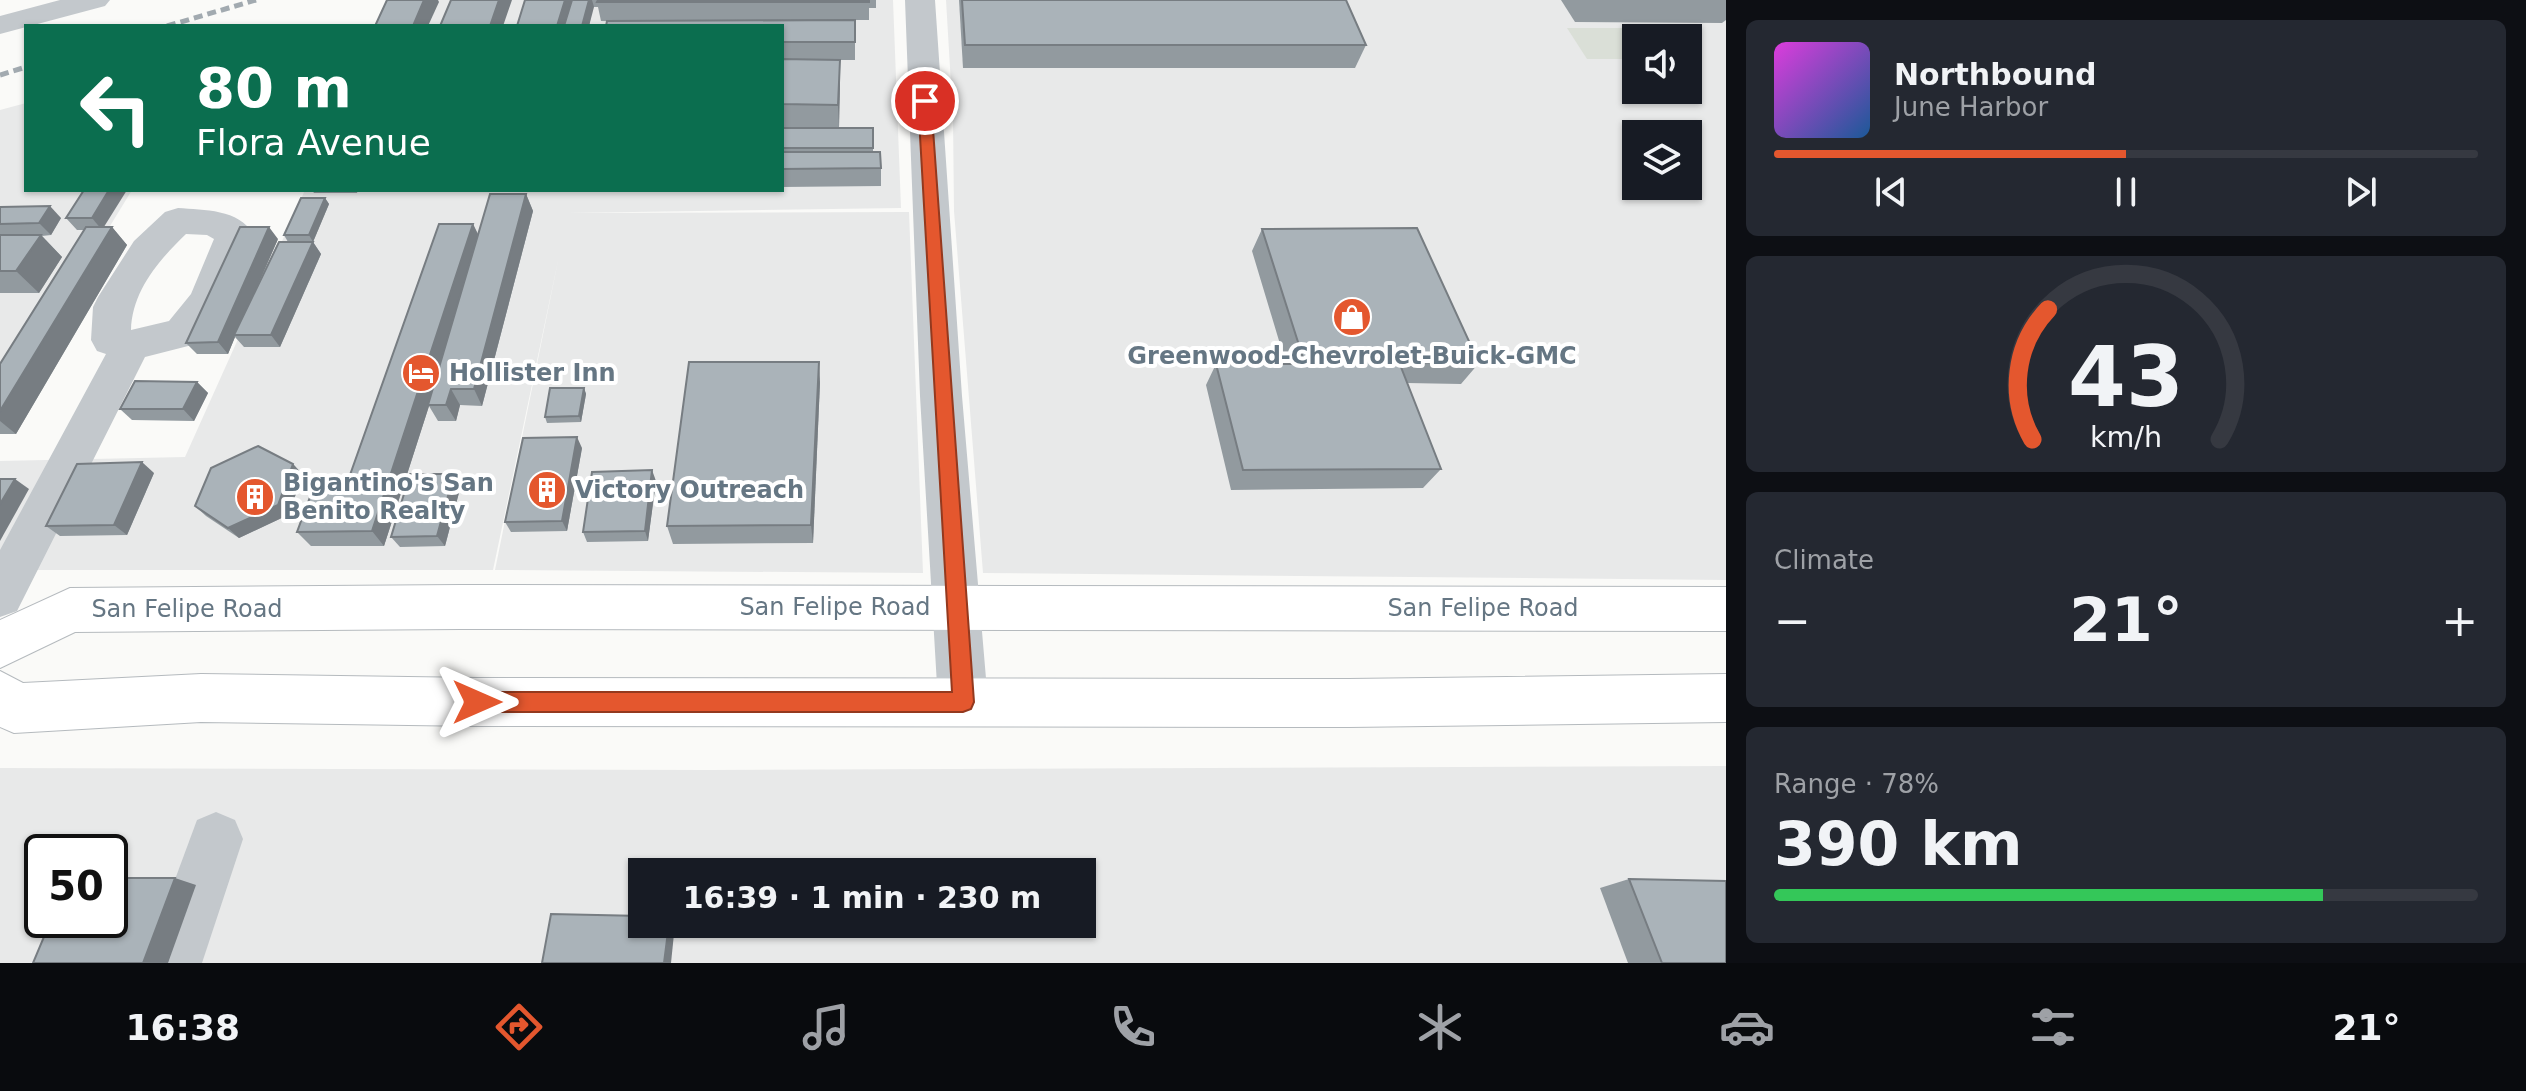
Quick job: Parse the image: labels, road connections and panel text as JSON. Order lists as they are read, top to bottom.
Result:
{
  "streets": {
    "main road": ["San Felipe Road"]
  },
  "places": {
    "shop": ["Greenwood-Chevrolet-Buick-GMC"],
    "hotel": ["Hollister Inn"],
    "building": ["Victory Outreach", "Bigantino's San Benito Realty"]
  },
  "page": {
    "turn": ["80 m", "Flora Avenue"],
    "song": ["Northbound", "June Harbor"],
    "tile": [
      "Climate",
      ["Range · 78%", "390 km"]
    ],
    "heat": ["−", "21°", "+"],
    "limit": "50",
    "trip": "16:39 · 1 min · 230 m",
    "tabs": ["16:38", "21°"],
    "gauge": ["43", "km/h"]
  }
}
